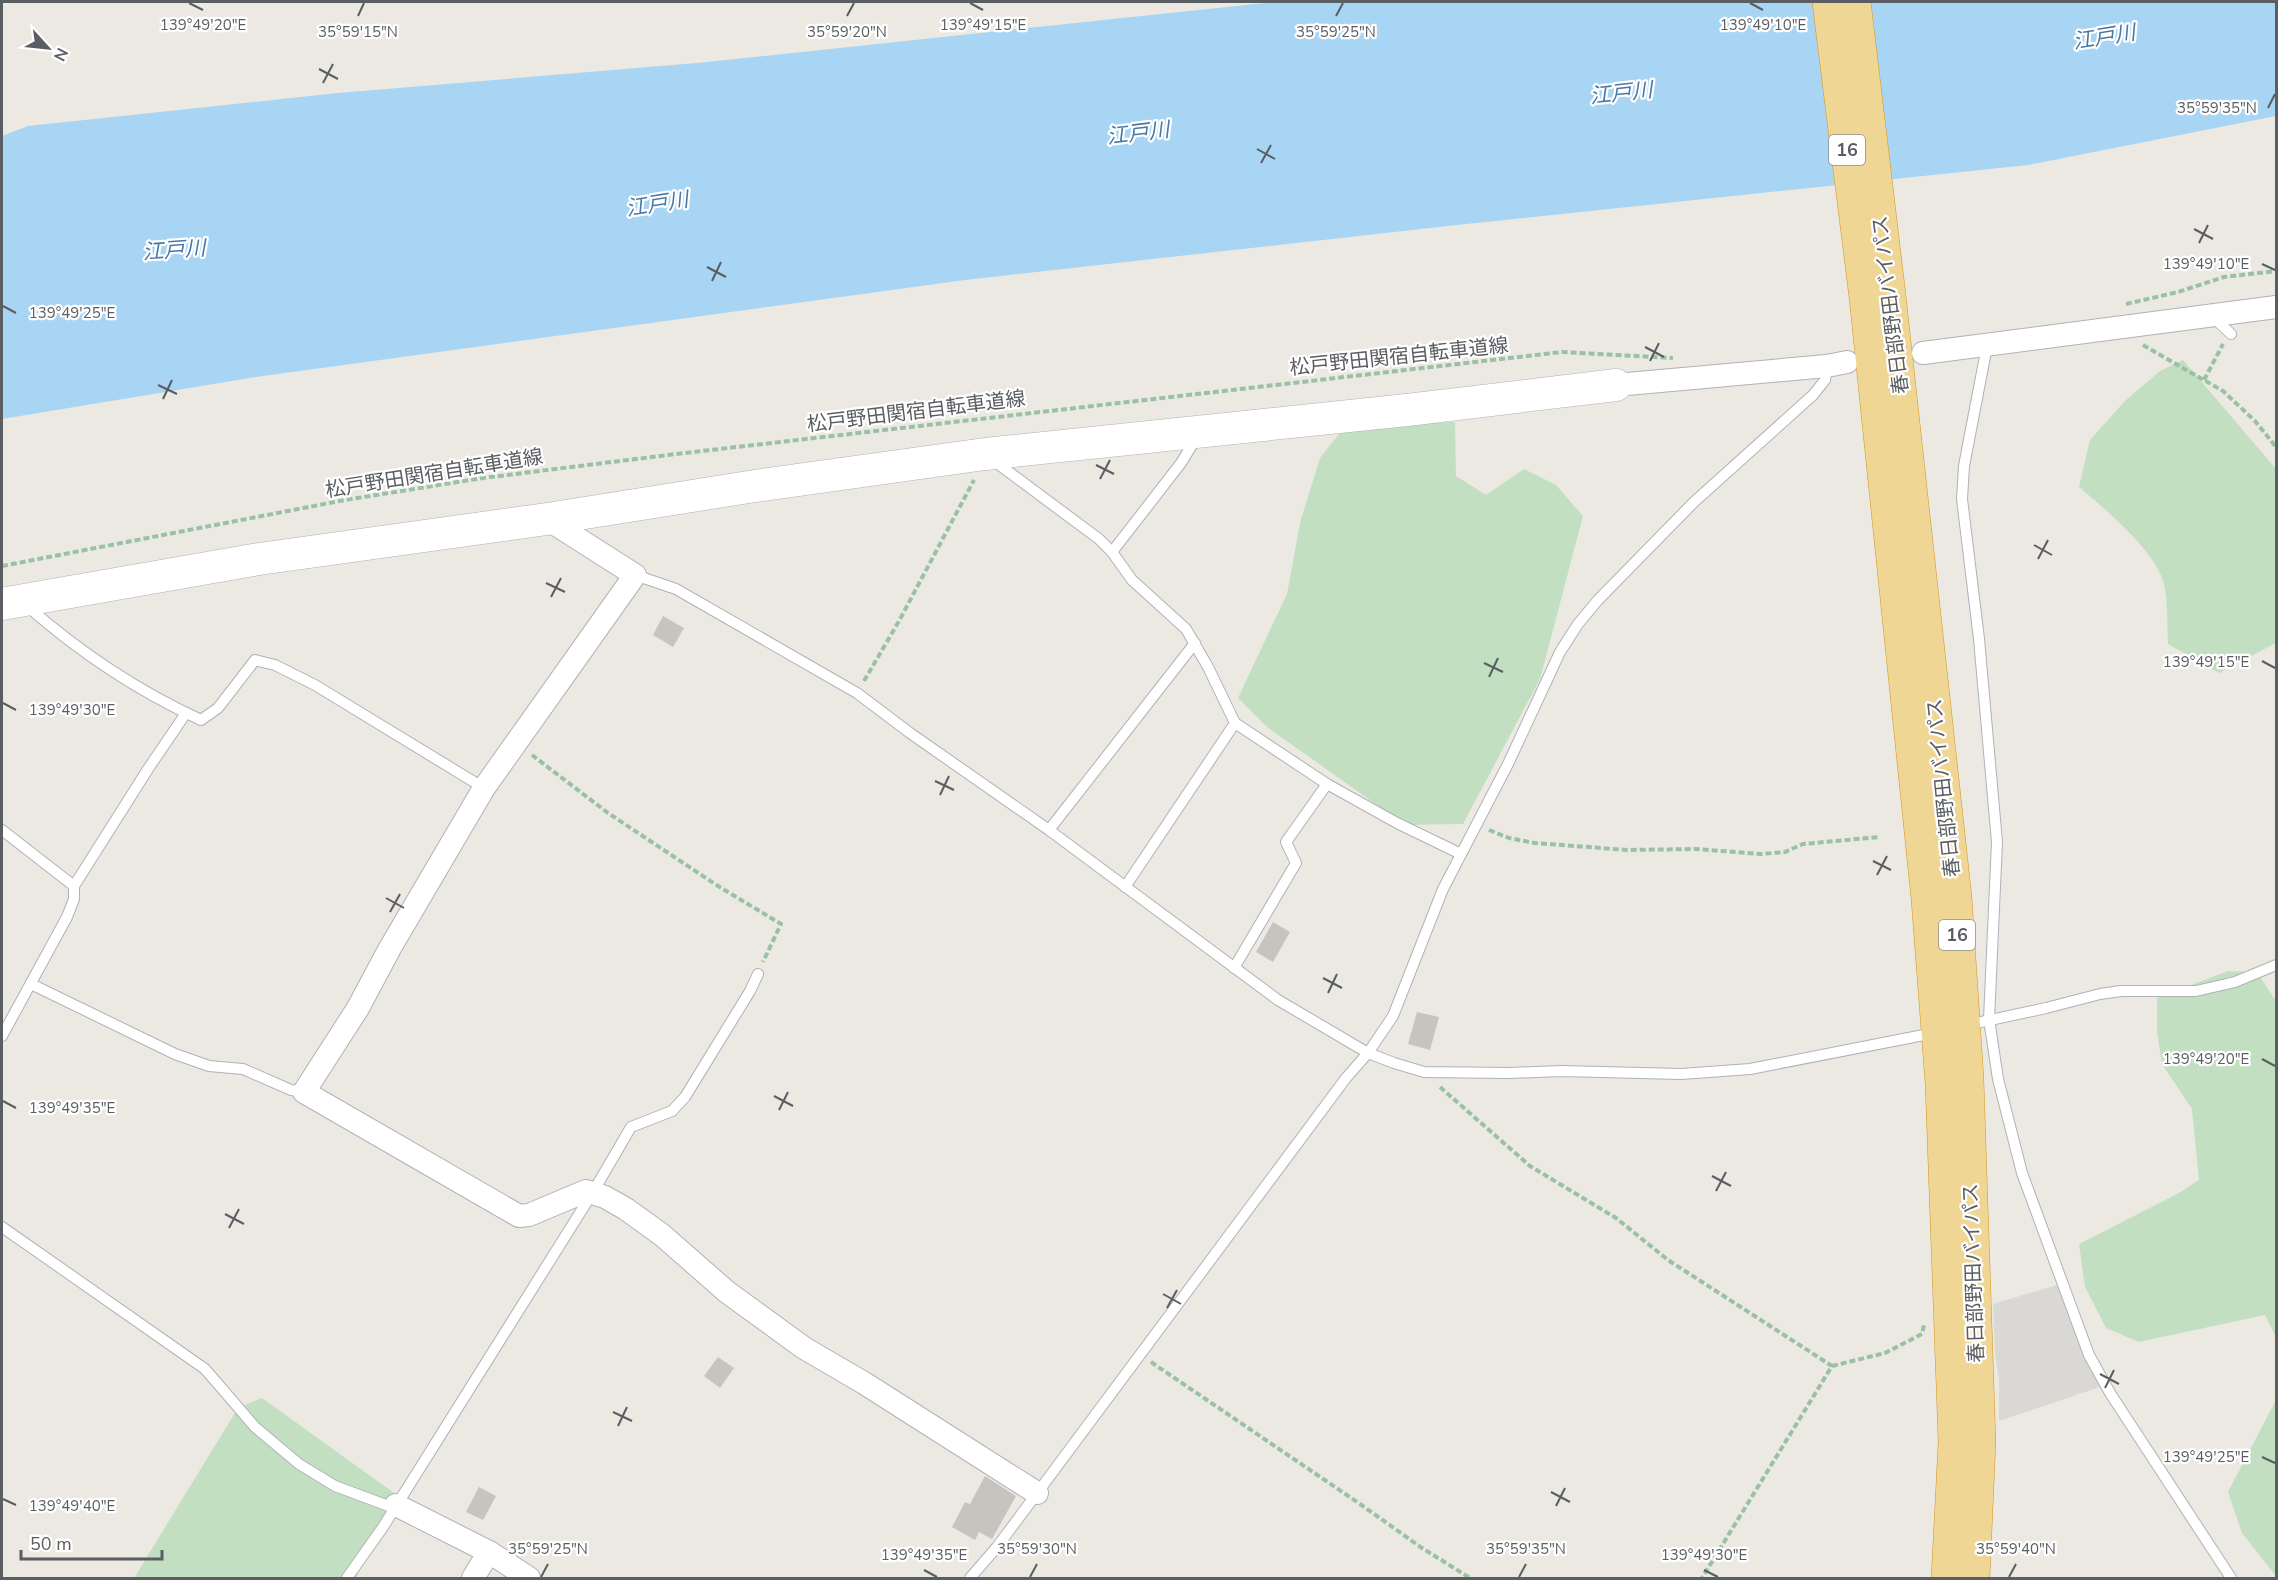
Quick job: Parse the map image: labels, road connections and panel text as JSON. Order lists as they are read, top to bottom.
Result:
{
  "streets": {
    "highway": ["16", "春日部野田バイパス"],
    "path": ["松戸野田関宿自転車道線"]
  },
  "water": ["江戸川"],
  "scale_bar": "50 m",
  "north": "bottom right",
  "coordinates": [
    "139°49'20\"E",
    "139°49'15\"E",
    "139°49'10\"E",
    "35°59'15\"N",
    "35°59'20\"N",
    "35°59'25\"N",
    "35°59'35\"N",
    "139°49'25\"E",
    "139°49'30\"E",
    "139°49'35\"E",
    "139°49'40\"E",
    "35°59'30\"N",
    "35°59'40\"N"
  ]
}
